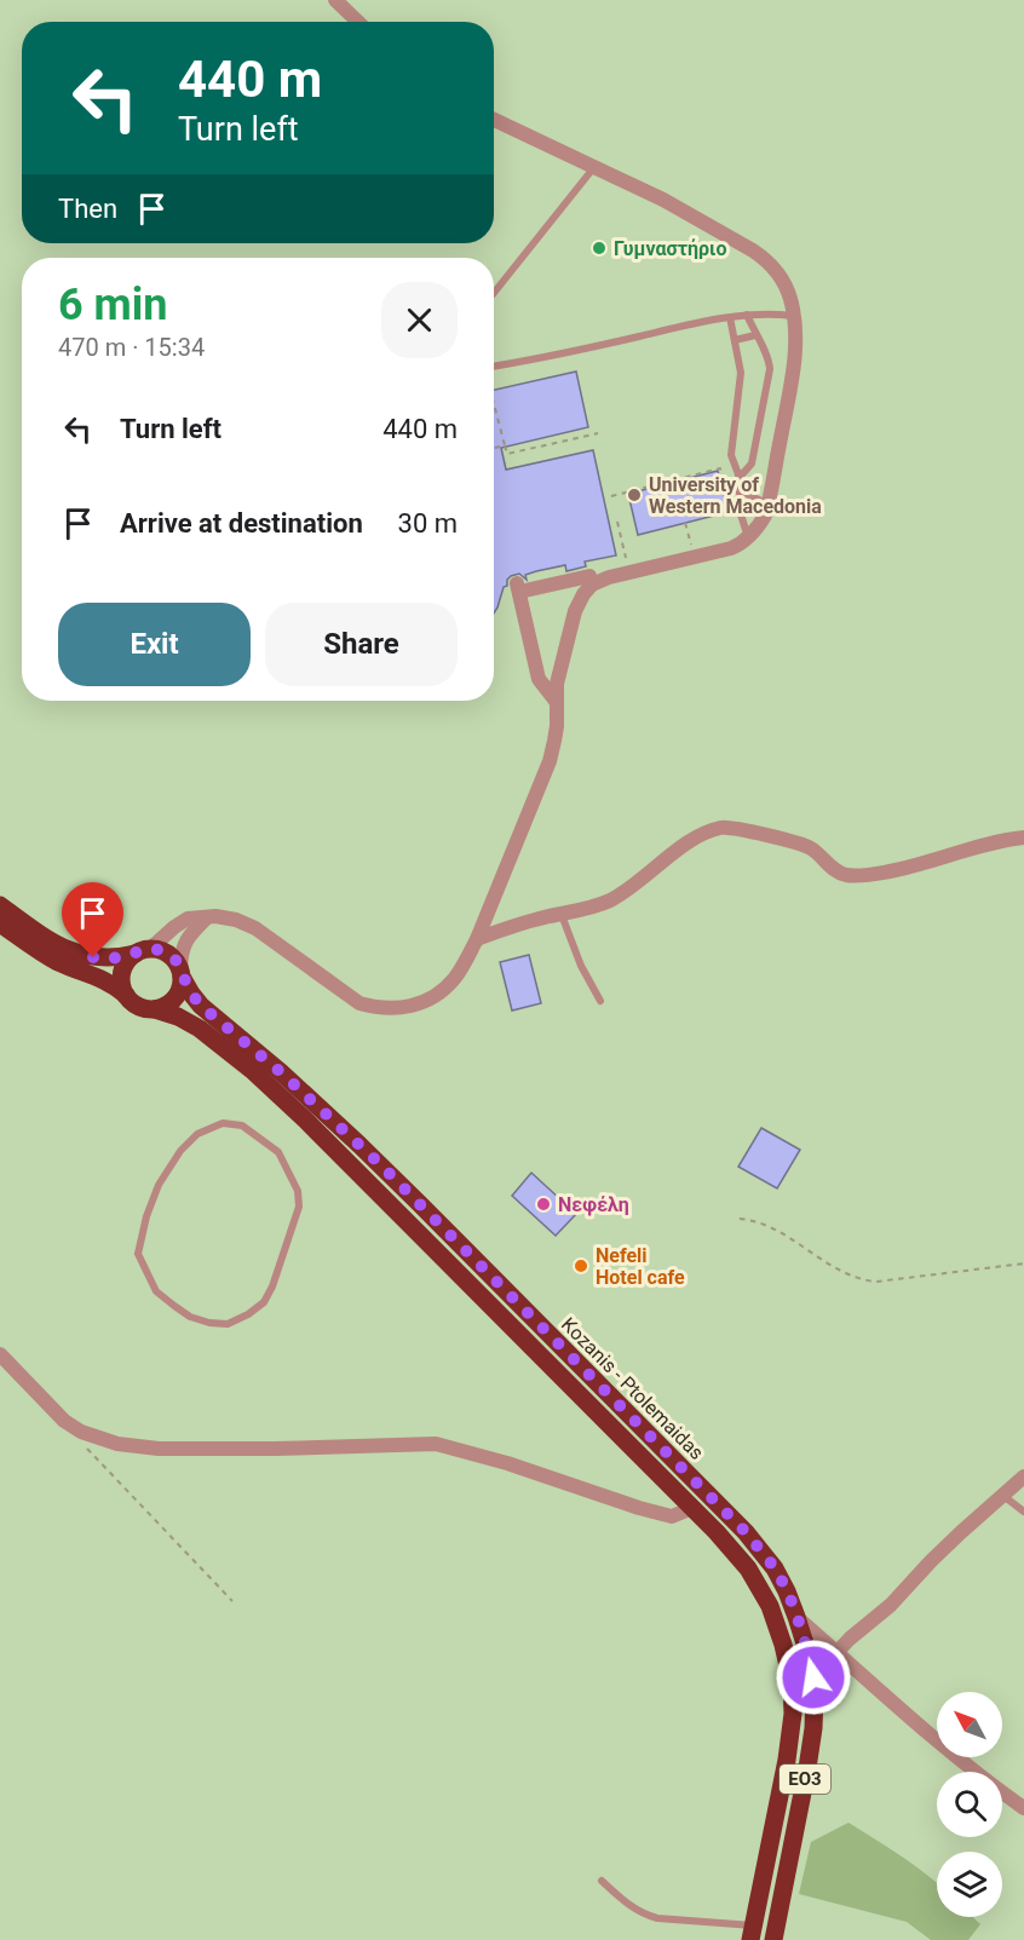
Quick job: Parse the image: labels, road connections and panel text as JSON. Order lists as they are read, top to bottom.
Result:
{
  "streets": {
    "main road": ["Kozanis - Ptolemaidas", "ΕΟ3"]
  },
  "crossings": [
    ["Kozanis - Ptolemaidas", "ΕΟ3"]
  ],
  "places": [
    "Γυμναστήριο",
    "University of Western Macedonia",
    "Νεφέλη",
    "Nefeli Hotel cafe"
  ],
  "north": "top left",
  "page": {
    "turn": ["440 m", "Turn left"],
    "then": "Then",
    "heading": ["6 min", "470 m · 15:34"],
    "list": [
      {
        "name": "Turn left",
        "value": "440 m"
      },
      {
        "name": "Arrive at destination",
        "value": "30 m"
      }
    ],
    "buttons": ["Exit", "Share"]
  }
}
